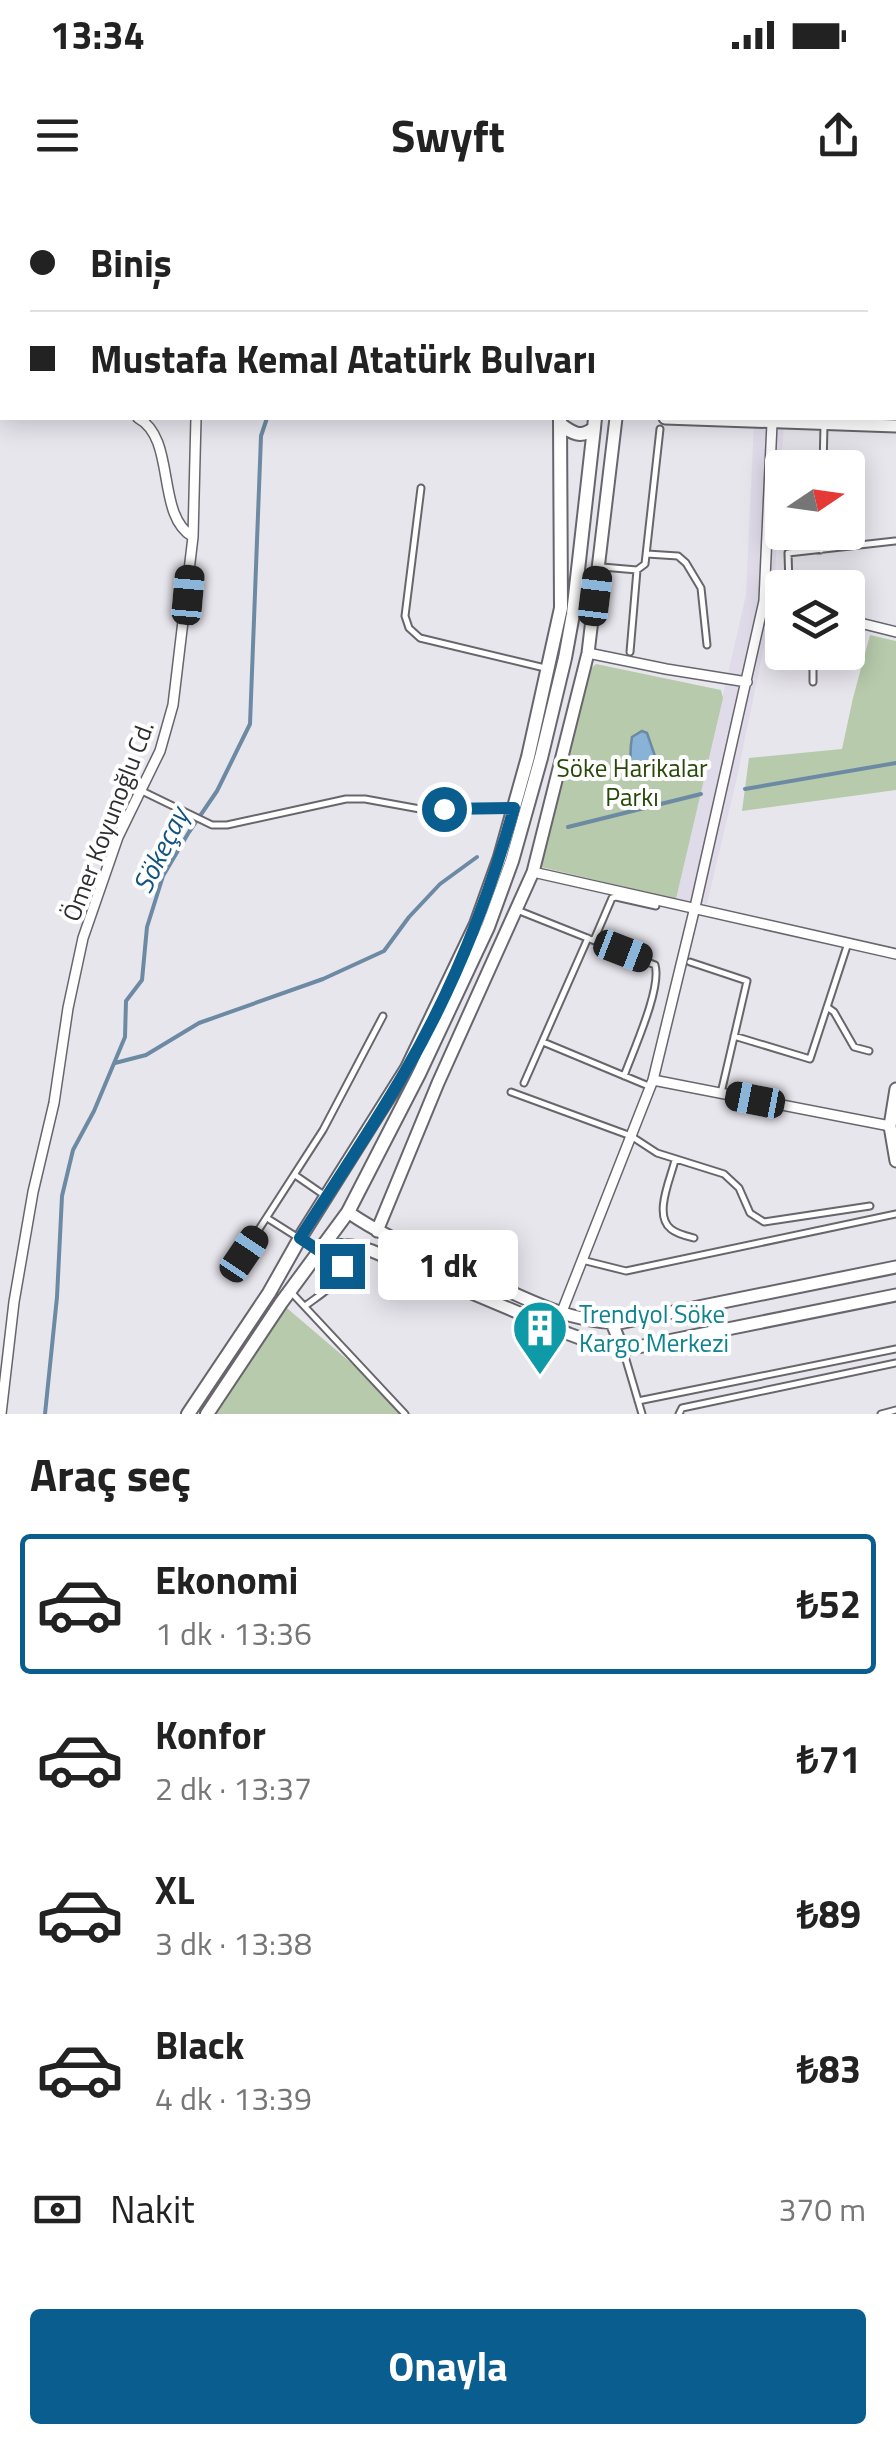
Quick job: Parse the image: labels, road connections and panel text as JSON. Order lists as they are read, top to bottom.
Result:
{
  "streets": {
    "street": ["Ömer Koyunoğlu Cd."]
  },
  "water": ["Sökeçay"],
  "parks": ["Söke Harikalar Parkı"],
  "places": {
    "building": ["Trendyol Söke Kargo Merkezi"]
  },
  "north": "right",
  "page": {
    "status": "13:34",
    "header": "Swyft",
    "banner": ["Biniş", "Mustafa Kemal Atatürk Bulvarı"],
    "bubble": "1 dk",
    "heading": "Araç seç",
    "list": [
      {
        "name": "Ekonomi",
        "note": "1 dk · 13:36",
        "value": "₺52"
      },
      {
        "name": "Konfor",
        "note": "2 dk · 13:37",
        "value": "₺71"
      },
      {
        "name": "XL",
        "note": "3 dk · 13:38",
        "value": "₺89"
      },
      {
        "name": "Black",
        "note": "4 dk · 13:39",
        "value": "₺83"
      }
    ],
    "pay": ["Nakit", "370 m"],
    "buttons": "Onayla"
  }
}
